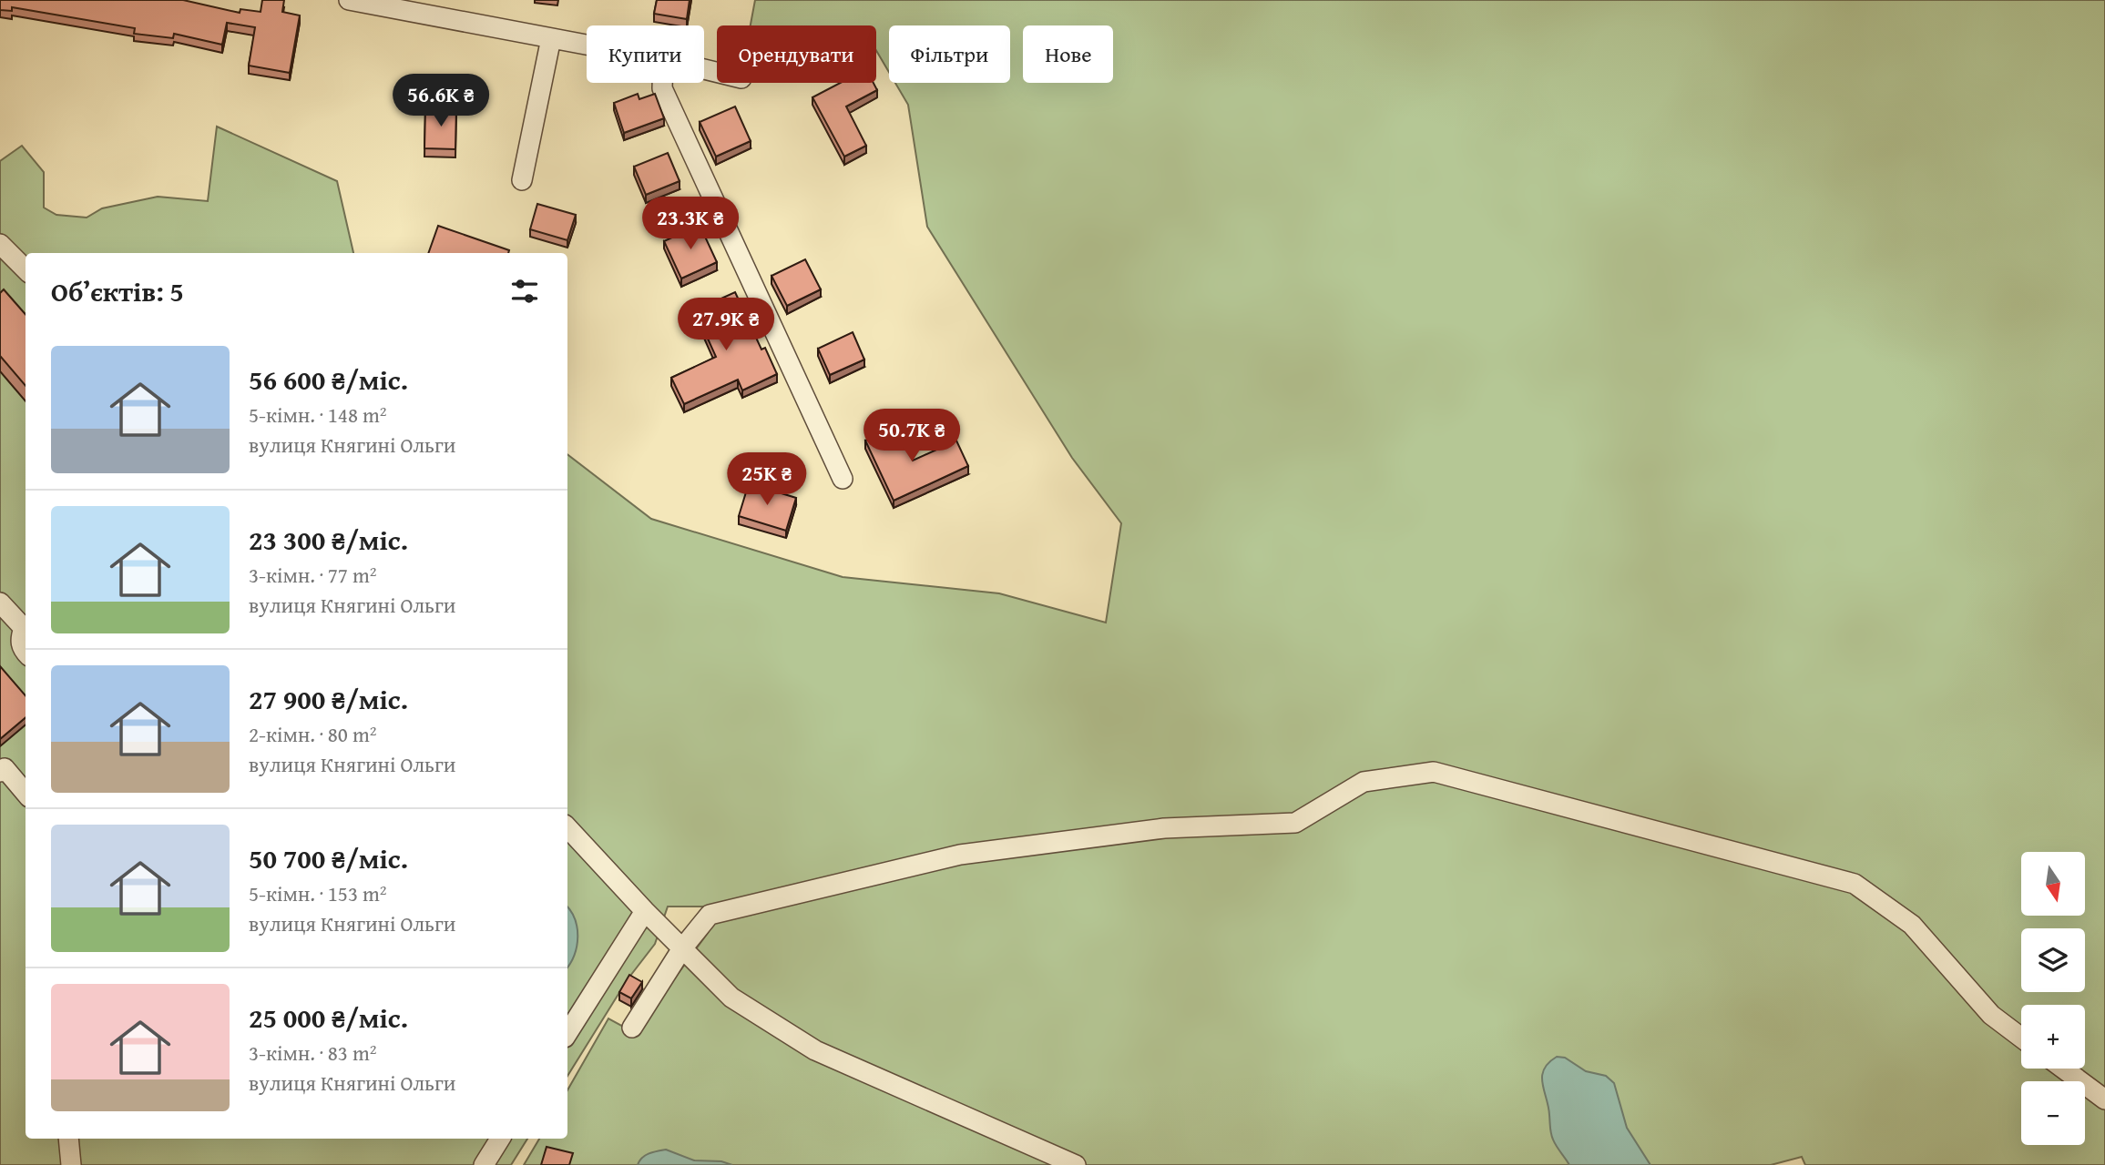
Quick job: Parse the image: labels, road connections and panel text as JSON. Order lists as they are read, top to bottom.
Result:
{
  "north": "bottom",
  "page": {
    "chip": [
      "Купити",
      "Орендувати",
      "Фільтри",
      "Нове"
    ],
    "price": [
      "56.6K ₴",
      "23.3K ₴",
      "27.9K ₴",
      "50.7K ₴",
      "25K ₴"
    ],
    "heading": "Об’єктів: 5",
    "list": [
      {
        "name": "56 600 ₴/міс.",
        "note": "5-кімн. · 148 m² · вулиця Княгині Ольги"
      },
      {
        "name": "23 300 ₴/міс.",
        "note": "3-кімн. · 77 m² · вулиця Княгині Ольги"
      },
      {
        "name": "27 900 ₴/міс.",
        "note": "2-кімн. · 80 m² · вулиця Княгині Ольги"
      },
      {
        "name": "50 700 ₴/міс.",
        "note": "5-кімн. · 153 m² · вулиця Княгині Ольги"
      },
      {
        "name": "25 000 ₴/міс.",
        "note": "3-кімн. · 83 m² · вулиця Княгині Ольги"
      }
    ],
    "map_buttons": ["+", "−"]
  }
}
